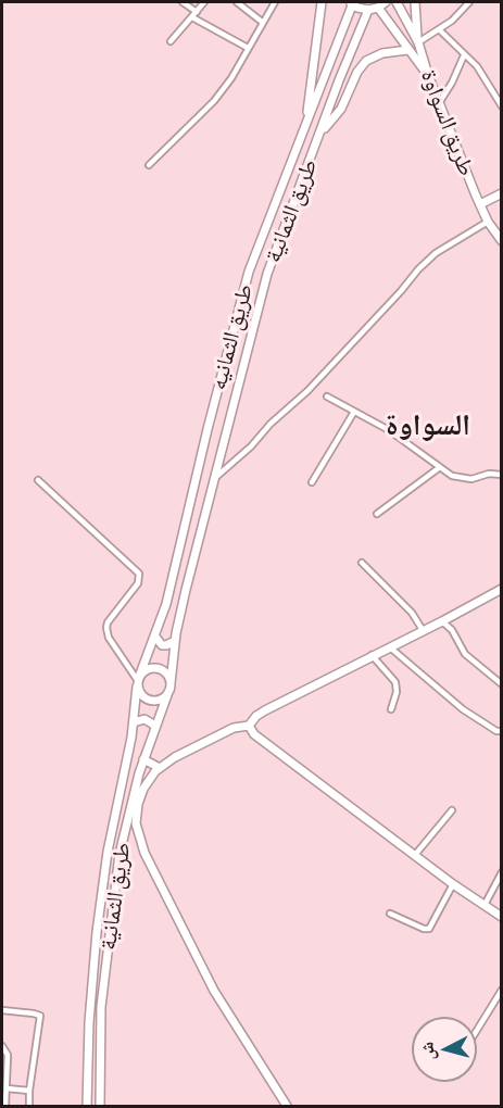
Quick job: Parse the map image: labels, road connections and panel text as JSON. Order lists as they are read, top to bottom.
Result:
{
  "streets": {
    "street": ["طريق السواوة", "طريق الثمانية", "طريق الثمانيه"]
  },
  "crossings": [
    ["طريق الثمانية", "طريق الثمانيه"]
  ],
  "districts": ["السواوة"],
  "north": "left"
}
